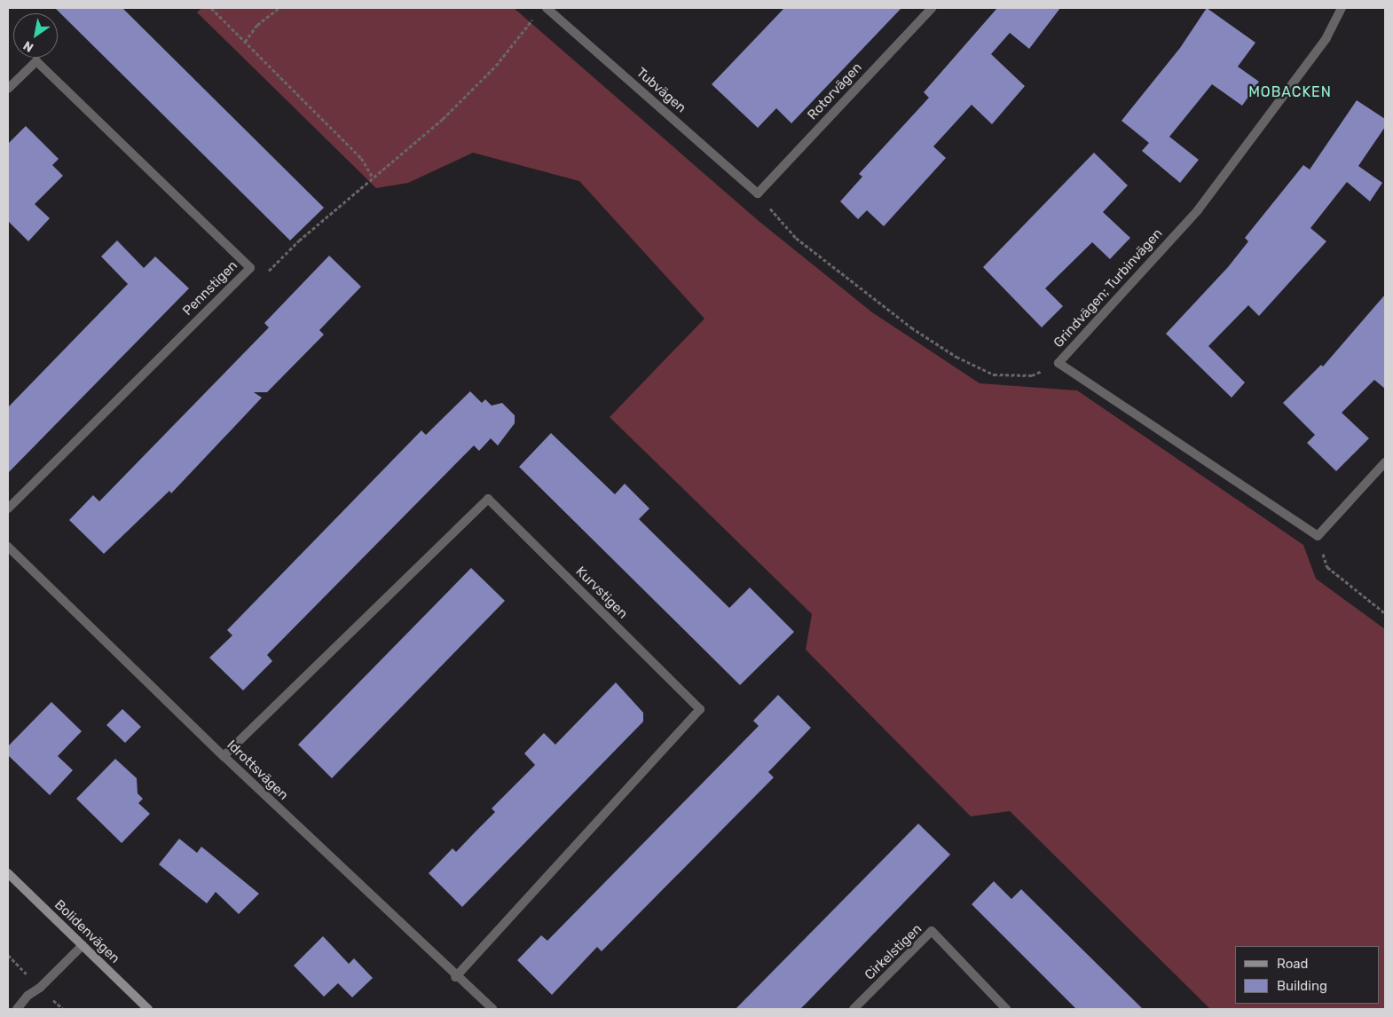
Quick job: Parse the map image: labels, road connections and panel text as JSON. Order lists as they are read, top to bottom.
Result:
{
  "streets": {
    "main road": ["Bolidenvägen"],
    "street": [
      "Tubvägen",
      "Rotorvägen",
      "Pennstigen",
      "Grindvägen; Turbinvägen",
      "Kurvstigen",
      "Idrottsvägen",
      "Cirkelstigen"
    ]
  },
  "crossings": [
    ["Tubvägen", "Rotorvägen"],
    ["Kurvstigen", "Idrottsvägen"]
  ],
  "districts": ["MOBACKEN"],
  "legend": ["Road", "Building"],
  "north": "bottom left"
}
